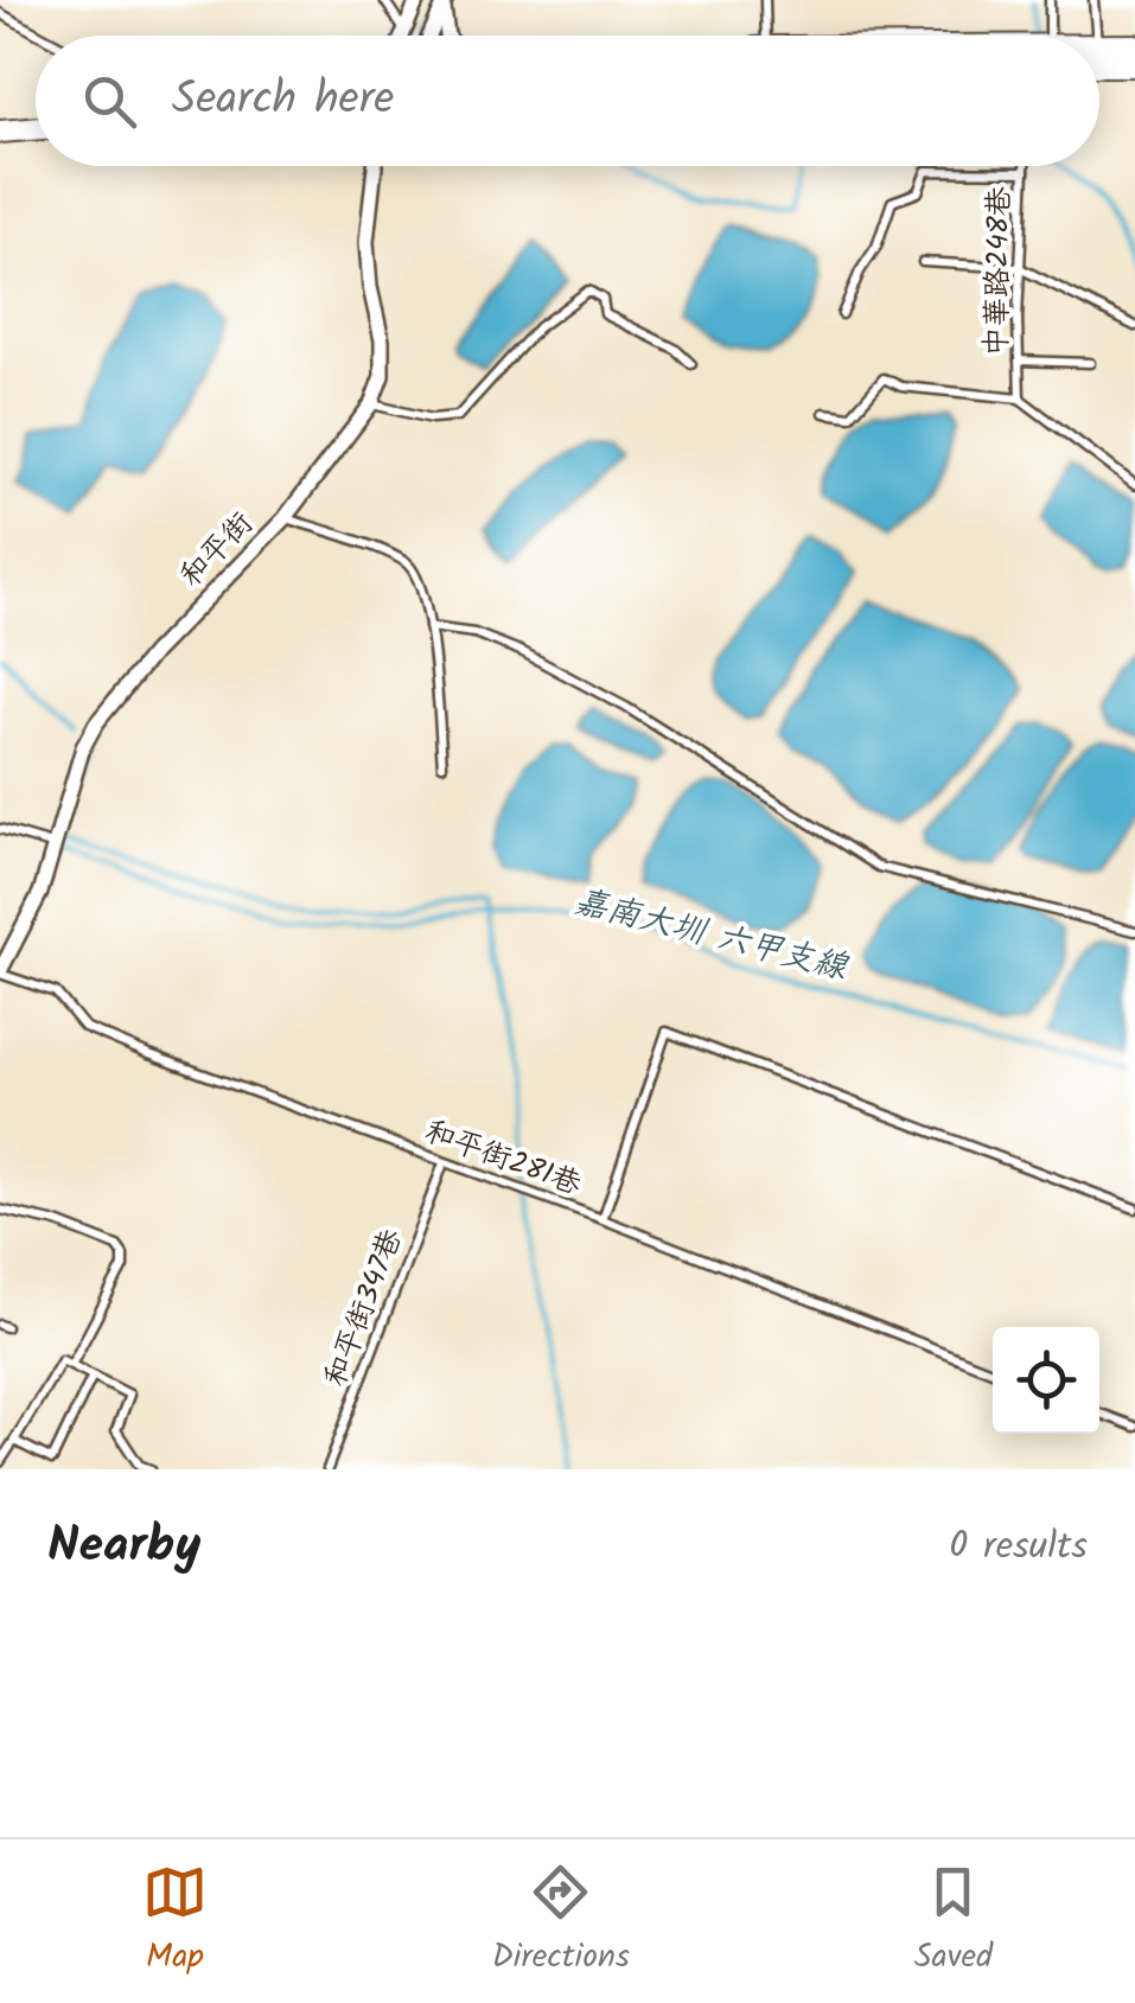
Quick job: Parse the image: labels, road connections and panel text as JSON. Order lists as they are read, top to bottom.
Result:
{
  "streets": {
    "street": ["和平街"],
    "lane": ["中華路248巷", "和平街281巷", "和平街347巷"]
  },
  "crossings": [
    ["和平街", "和平街281巷"],
    ["和平街281巷", "和平街347巷"]
  ],
  "water": ["嘉南大圳 六甲支線"],
  "page": {
    "search": "Search here",
    "heading": ["Nearby", "0 results"],
    "nav": ["Map", "Directions", "Saved"]
  }
}
